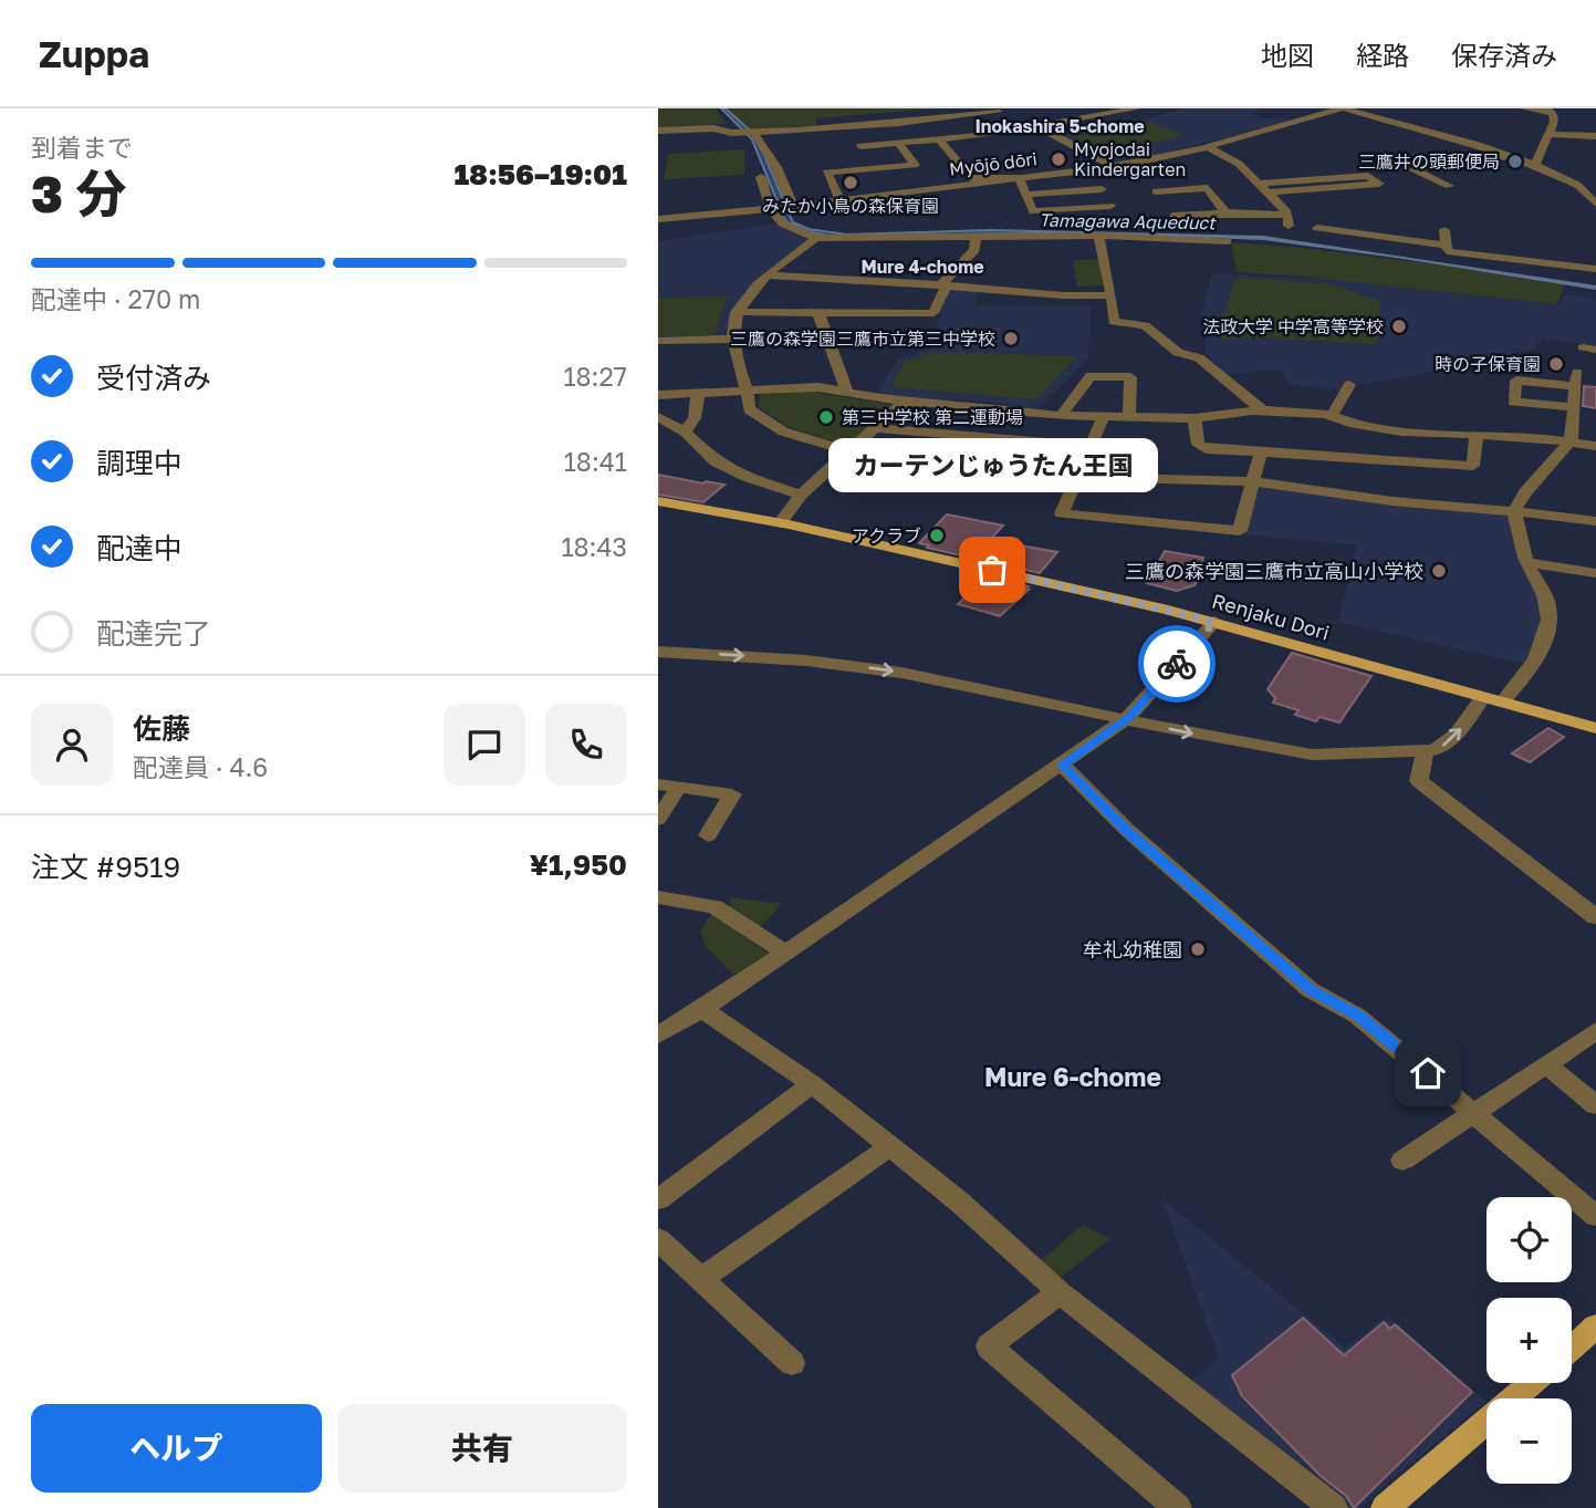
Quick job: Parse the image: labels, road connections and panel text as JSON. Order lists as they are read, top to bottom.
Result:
{
  "streets": {
    "main road": ["Renjaku Dori"],
    "street": ["Myōjō dōri"]
  },
  "districts": ["Inokashira 5-chome", "Mure 4-chome", "Mure 6-chome"],
  "water": ["Tamagawa Aqueduct"],
  "places": [
    "Myojodai Kindergarten",
    "三鷹井の頭郵便局",
    "みたか小鳥の森保育園",
    "法政大学 中学高等学校",
    "三鷹の森学園三鷹市立第三中学校",
    "時の子保育園",
    "第三中学校 第二運動場",
    "アクラブ",
    "カーテンじゅうたん王国",
    "三鷹の森学園三鷹市立高山小学校",
    "牟礼幼稚園"
  ],
  "page": {
    "header": "Zuppa",
    "nav": ["地図", "経路", "保存済み"],
    "heading": ["3 分", "到着まで", "18:56–19:01"],
    "panel": [
      "佐藤",
      "配達員 · 4.6",
      "注文 #9519",
      "¥1,950"
    ],
    "bar": "配達中 · 270 m",
    "list": [
      ["受付済み", "18:27"],
      ["調理中", "18:41"],
      ["配達中", "18:43"],
      "配達完了"
    ],
    "bubble": "カーテンじゅうたん王国",
    "map_buttons": ["+", "−"],
    "buttons": ["ヘルプ", "共有"]
  }
}
